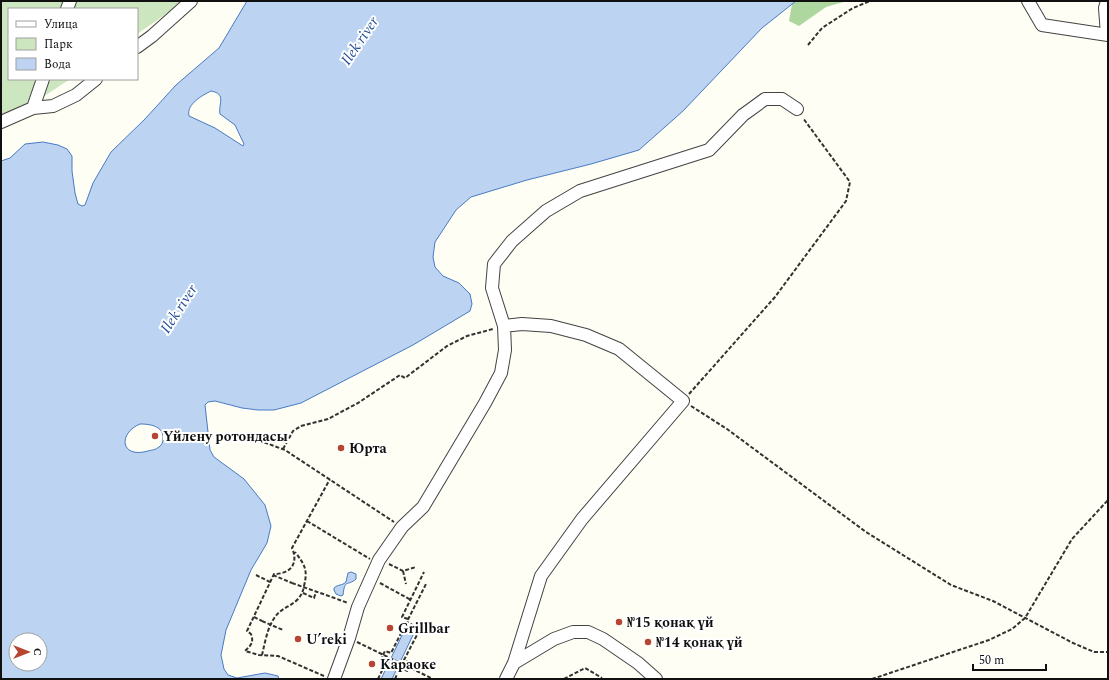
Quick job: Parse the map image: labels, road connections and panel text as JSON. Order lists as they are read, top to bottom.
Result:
{
  "water": ["Ilek river"],
  "places": [
    "Үйлену ротондaсы",
    "Юрта",
    "№15 қонақ үй",
    "Grillbar",
    "U’reki",
    "№14 қонақ үй",
    "Караоке"
  ],
  "legend": ["Улица", "Парк", "Вода"],
  "scale_bar": "50 m",
  "north": "right"
}
